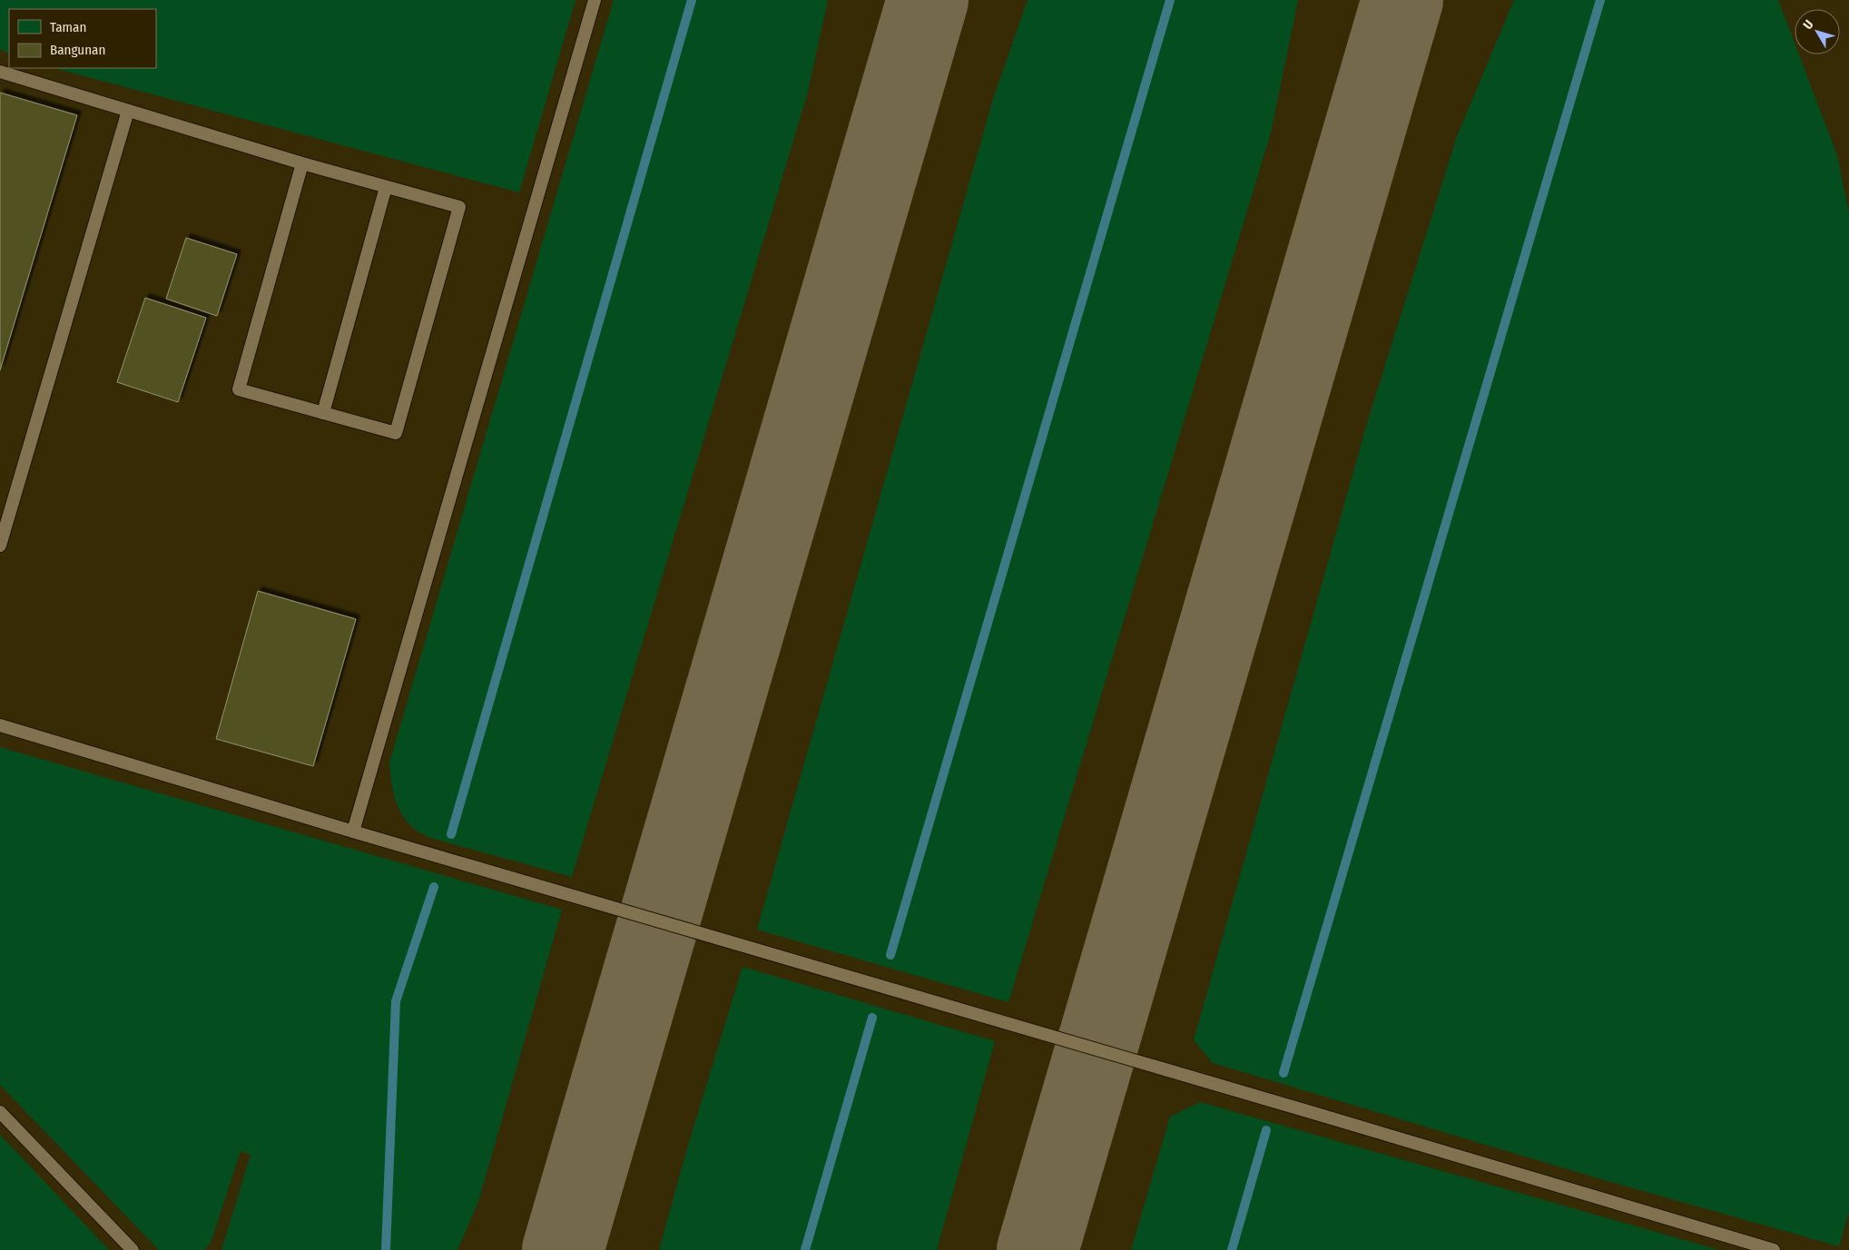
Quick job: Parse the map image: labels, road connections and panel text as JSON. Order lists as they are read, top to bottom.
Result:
{
  "legend": ["Taman", "Bangunan"],
  "north": "top left"
}
